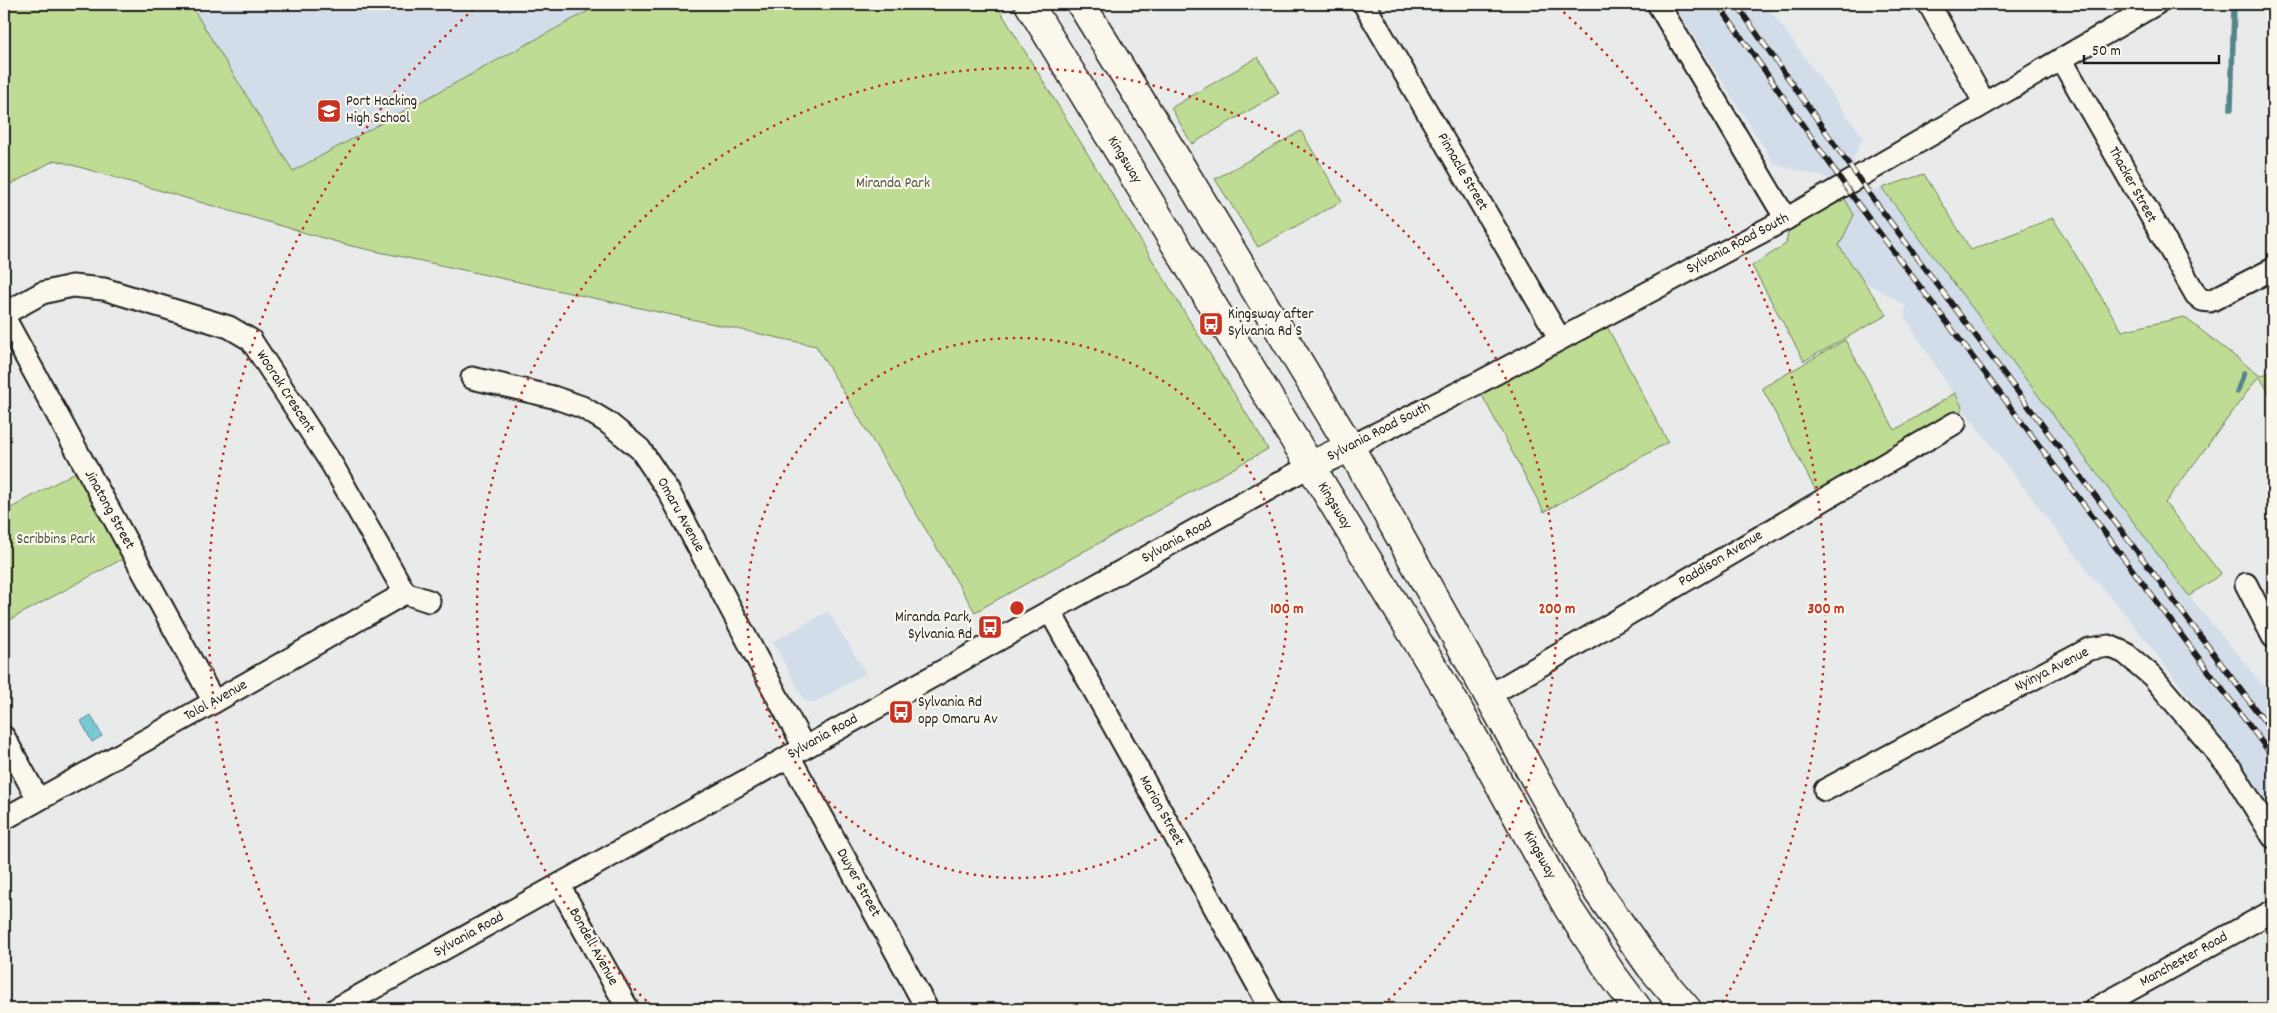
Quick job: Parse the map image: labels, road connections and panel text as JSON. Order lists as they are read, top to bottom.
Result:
{
  "streets": {
    "main road": ["Kingsway", "Sylvania Road South"],
    "street": [
      "Pinnacle Street",
      "Thacker Street",
      "Woorak Crescent",
      "Jinatong Street",
      "Omaru Avenue",
      "Sylvania Road",
      "Paddison Avenue",
      "Nyinya Avenue",
      "Tolol Avenue",
      "Marion Street",
      "Dwyer Street",
      "Bondell Avenue",
      "Manchester Road"
    ]
  },
  "crossings": [
    ["Kingsway", "Sylvania Road South"],
    ["Kingsway", "Sylvania Road"],
    ["Pinnacle Street", "Sylvania Road South"],
    ["Thacker Street", "Sylvania Road South"],
    ["Sylvania Road South", "Sylvania Road"],
    ["Woorak Crescent", "Jinatong Street"],
    ["Woorak Crescent", "Tolol Avenue"],
    ["Jinatong Street", "Tolol Avenue"],
    ["Omaru Avenue", "Sylvania Road"],
    ["Omaru Avenue", "Dwyer Street"],
    ["Sylvania Road", "Marion Street"],
    ["Sylvania Road", "Dwyer Street"],
    ["Sylvania Road", "Bondell Avenue"]
  ],
  "parks": ["Miranda Park", "Scribbins Park"],
  "places": {
    "school or university": ["Port Hacking High School"],
    "bus stop": ["Kingsway after Sylvania Rd S", "Miranda Park, Sylvania Rd", "Sylvania Rd opp Omaru Av"]
  },
  "scale_bar": "50 m",
  "rings": ["100 m", "200 m", "300 m"]
}
